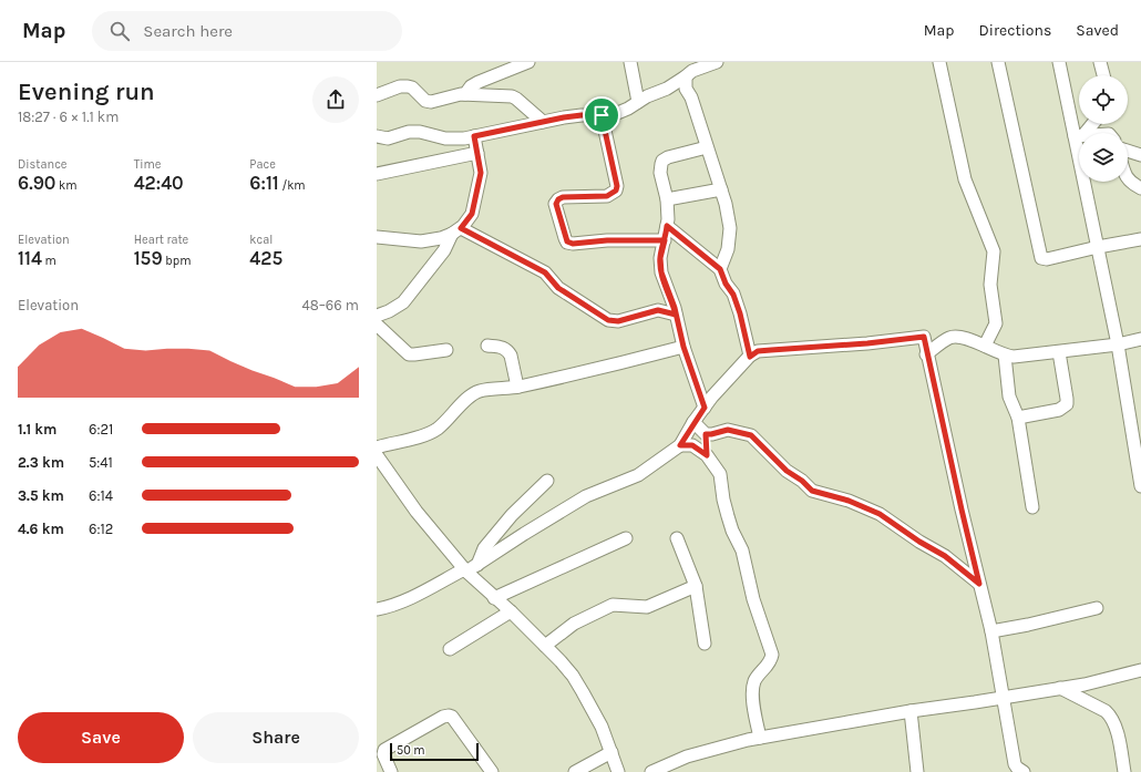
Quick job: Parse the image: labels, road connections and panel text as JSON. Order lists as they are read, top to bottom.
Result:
{
  "scale_bar": "50 m",
  "page": {
    "header": "Map",
    "search": "Search here",
    "nav": ["Map", "Directions", "Saved"],
    "heading": ["Evening run", "18:27 · 6 × 1.1 km"],
    "stats": [
      ["Distance", "6.90 km"],
      ["Time", "42:40"],
      ["Pace", "6:11 /km"],
      ["Elevation", "114 m"],
      ["Heart rate", "159 bpm"],
      ["kcal", "425"]
    ],
    "chart": ["Elevation", "48–66 m"],
    "list": [
      {
        "name": "1.1 km",
        "note": "6:21"
      },
      {
        "name": "2.3 km",
        "note": "5:41"
      },
      {
        "name": "3.5 km",
        "note": "6:14"
      },
      {
        "name": "4.6 km",
        "note": "6:12"
      }
    ],
    "buttons": ["Save", "Share"],
    "scale": "50 m"
  }
}
